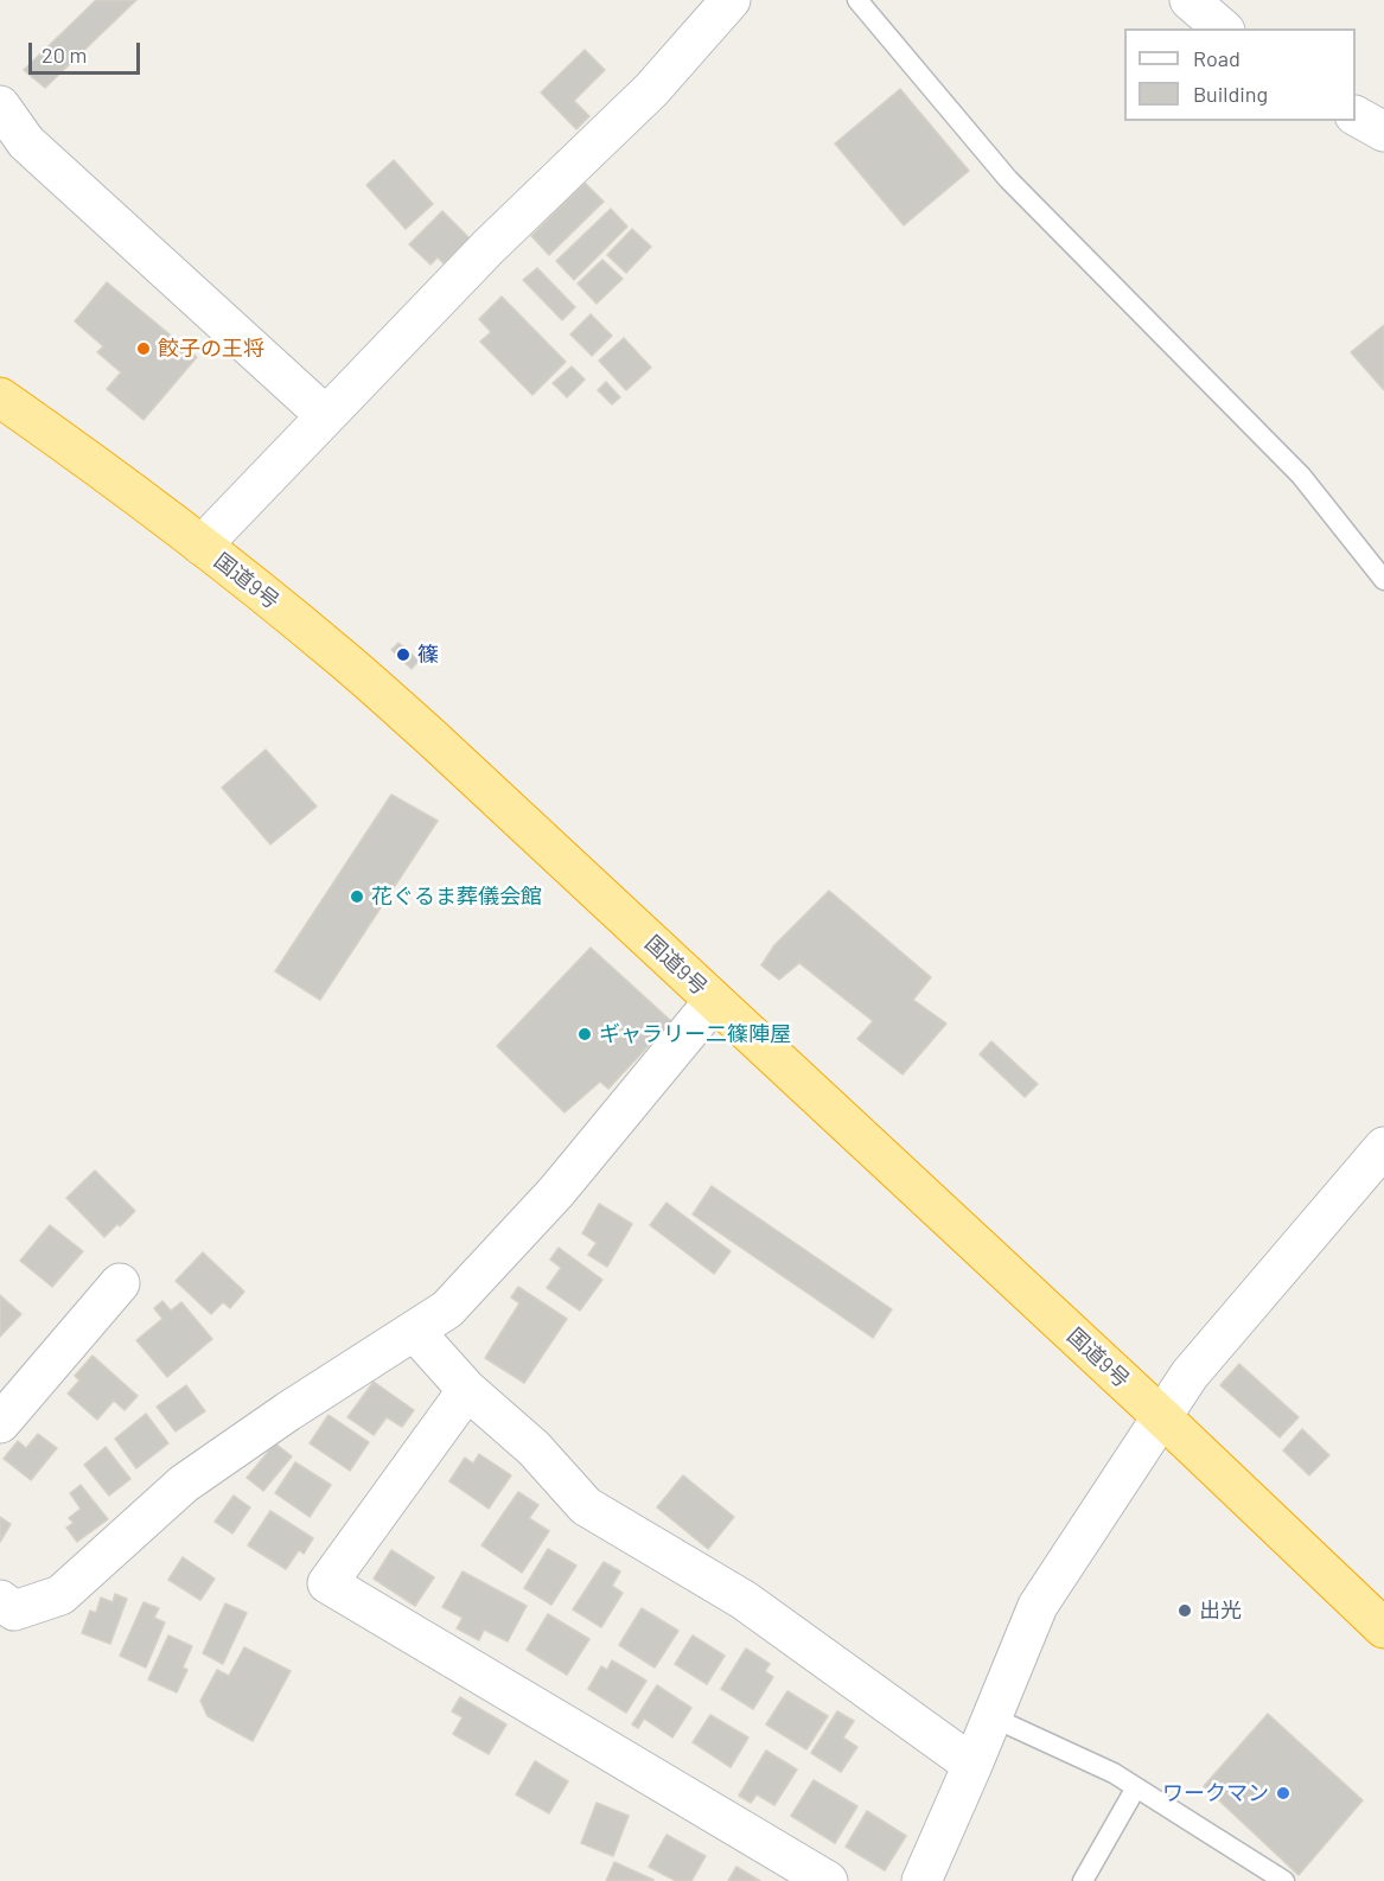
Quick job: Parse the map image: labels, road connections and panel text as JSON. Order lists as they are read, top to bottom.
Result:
{
  "streets": {
    "highway": ["国道9号"]
  },
  "places": [
    "餃子の王将",
    "篠",
    "花ぐるま葬儀会館",
    "ギャラリー二篠陣屋",
    "出光",
    "ワークマン"
  ],
  "legend": ["Road", "Building"],
  "scale_bar": "20 m"
}
